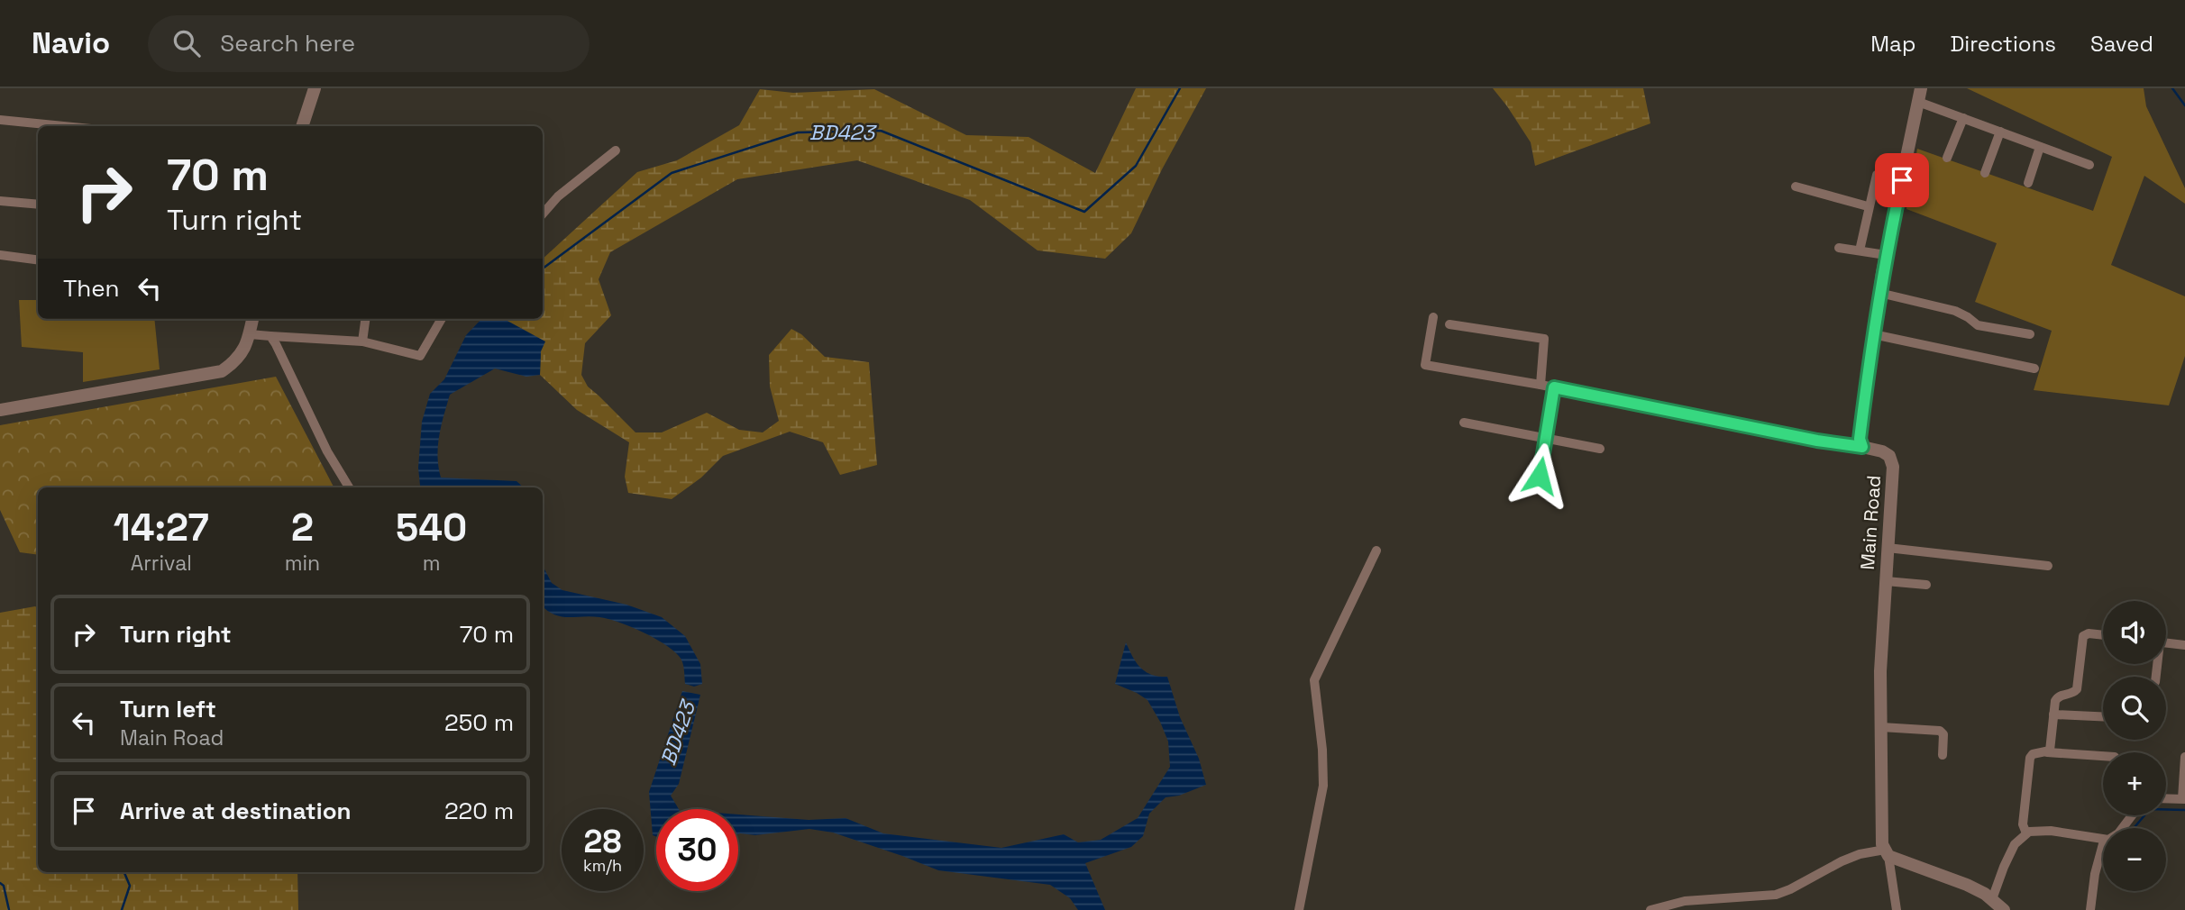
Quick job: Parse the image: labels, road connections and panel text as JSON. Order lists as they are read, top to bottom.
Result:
{
  "streets": {
    "street": ["Main Road"]
  },
  "water": ["BD423"],
  "page": {
    "header": "Navio",
    "search": "Search here",
    "nav": ["Map", "Directions", "Saved"],
    "turn": ["70 m", "Turn right"],
    "then": "Then",
    "eta": [
      "14:27",
      "Arrival",
      "2",
      "min",
      "540",
      "m"
    ],
    "list": [
      {
        "name": "Turn right",
        "value": "70 m"
      },
      {
        "name": "Turn left",
        "note": "Main Road",
        "value": "250 m"
      },
      {
        "name": "Arrive at destination",
        "value": "220 m"
      }
    ],
    "map_buttons": ["+", "−"],
    "speed": "28 km/h",
    "limit": "30"
  }
}
